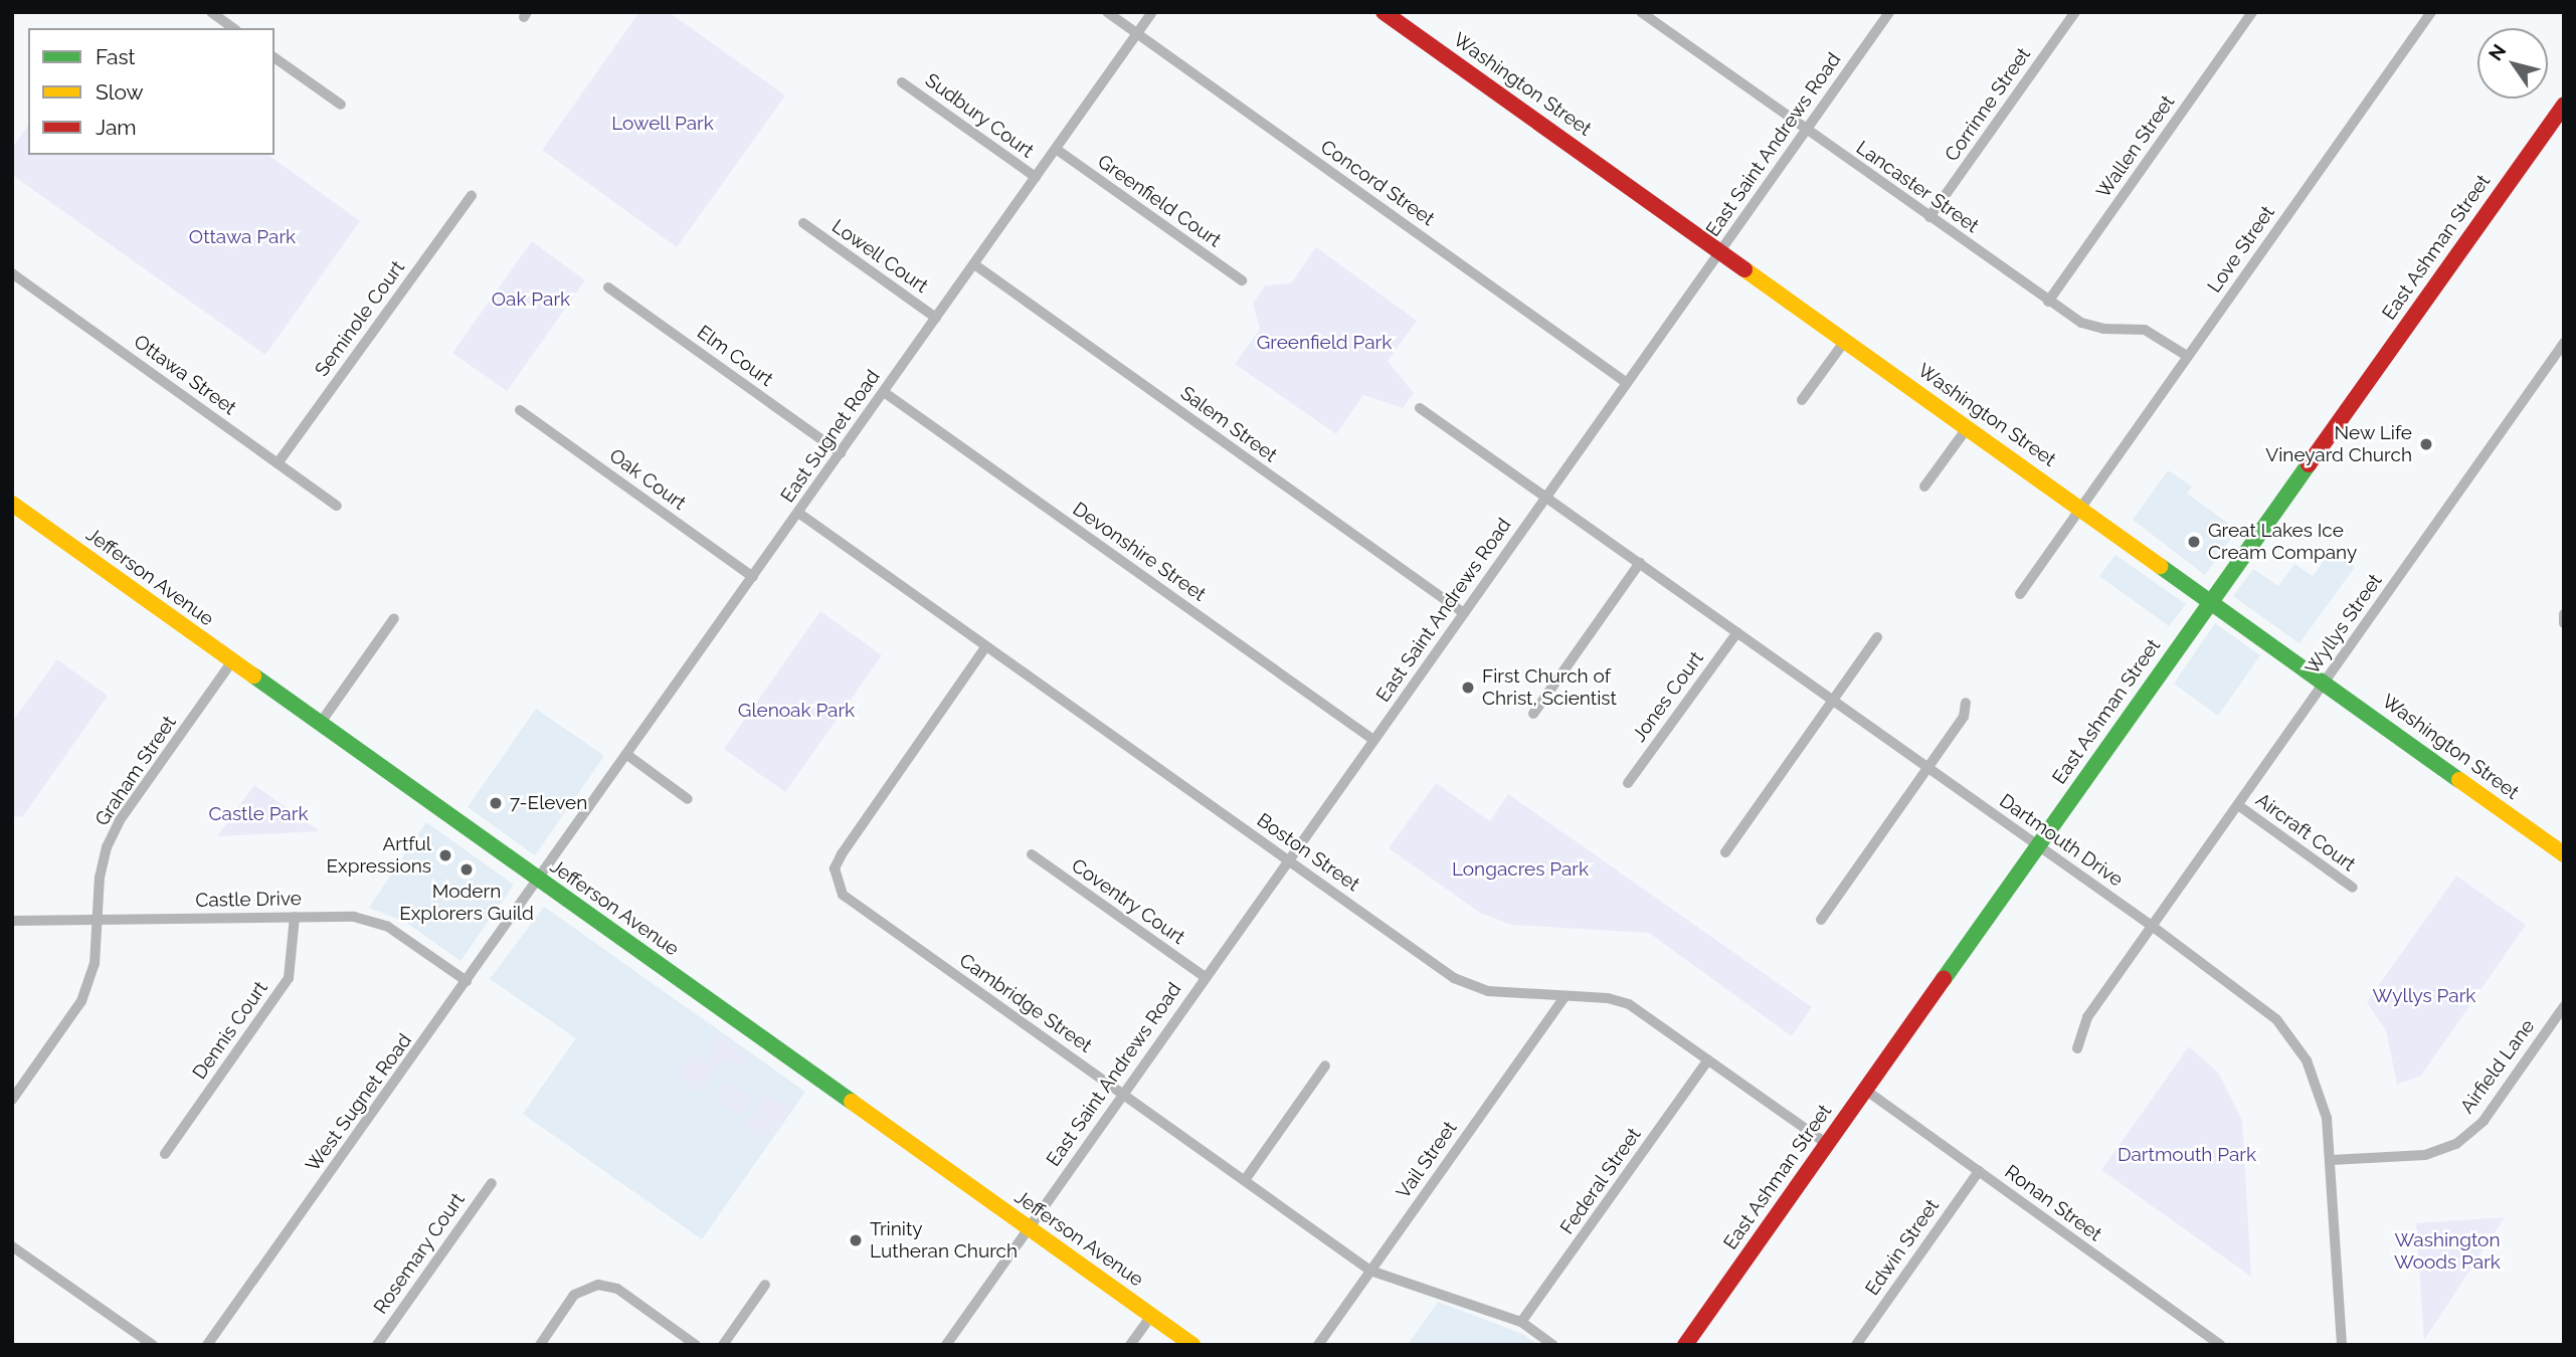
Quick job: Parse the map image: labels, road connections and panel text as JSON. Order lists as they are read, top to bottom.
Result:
{
  "streets": {
    "street": [
      "Washington Street",
      "Corrinne Street",
      "Sudbury Court",
      "East Saint Andrews Road",
      "Wallen Street",
      "Concord Street",
      "Lancaster Street",
      "Greenfield Court",
      "East Ashman Street",
      "Love Street",
      "Lowell Court",
      "Seminole Court",
      "Elm Court",
      "Ottawa Street",
      "Salem Street",
      "East Sugnet Road",
      "Oak Court",
      "Devonshire Street",
      "Jefferson Avenue",
      "Wyllys Street",
      "Jones Court",
      "Graham Street",
      "Aircraft Court",
      "Dartmouth Drive",
      "Boston Street",
      "Castle Drive",
      "Coventry Court",
      "Cambridge Street",
      "Dennis Court",
      "Airfield Lane",
      "West Sugnet Road",
      "Vail Street",
      "Federal Street",
      "Ronan Street",
      "Edwin Street",
      "Rosemary Court"
    ]
  },
  "crossings": [
    ["Washington Street", "East Saint Andrews Road"],
    ["Washington Street", "East Ashman Street"],
    ["Washington Street", "Love Street"],
    ["Washington Street", "Wyllys Street"],
    ["Corrinne Street", "Lancaster Street"],
    ["Sudbury Court", "East Sugnet Road"],
    ["East Saint Andrews Road", "Concord Street"],
    ["East Saint Andrews Road", "Lancaster Street"],
    ["East Saint Andrews Road", "Salem Street"],
    ["East Saint Andrews Road", "Devonshire Street"],
    ["East Saint Andrews Road", "Jefferson Avenue"],
    ["East Saint Andrews Road", "Dartmouth Drive"],
    ["East Saint Andrews Road", "Boston Street"],
    ["East Saint Andrews Road", "Coventry Court"],
    ["East Saint Andrews Road", "Cambridge Street"],
    ["Wallen Street", "Lancaster Street"],
    ["Concord Street", "East Sugnet Road"],
    ["Lancaster Street", "Love Street"],
    ["Greenfield Court", "East Sugnet Road"],
    ["East Ashman Street", "Dartmouth Drive"],
    ["East Ashman Street", "Boston Street"],
    ["East Ashman Street", "Ronan Street"],
    ["Lowell Court", "East Sugnet Road"],
    ["Seminole Court", "Ottawa Street"],
    ["Elm Court", "East Sugnet Road"],
    ["Salem Street", "East Sugnet Road"],
    ["East Sugnet Road", "Oak Court"],
    ["East Sugnet Road", "Devonshire Street"],
    ["East Sugnet Road", "Jefferson Avenue"],
    ["East Sugnet Road", "Boston Street"],
    ["East Sugnet Road", "West Sugnet Road"],
    ["Jefferson Avenue", "Graham Street"],
    ["Jefferson Avenue", "West Sugnet Road"],
    ["Wyllys Street", "Aircraft Court"],
    ["Wyllys Street", "Dartmouth Drive"],
    ["Jones Court", "Dartmouth Drive"],
    ["Graham Street", "Castle Drive"],
    ["Dartmouth Drive", "Airfield Lane"],
    ["Boston Street", "Cambridge Street"],
    ["Boston Street", "Vail Street"],
    ["Boston Street", "Federal Street"],
    ["Castle Drive", "Dennis Court"],
    ["Castle Drive", "West Sugnet Road"],
    ["Cambridge Street", "Vail Street"],
    ["Cambridge Street", "Federal Street"],
    ["Ronan Street", "Edwin Street"]
  ],
  "parks": [
    "Lowell Park",
    "Ottawa Park",
    "Oak Park",
    "Greenfield Park",
    "Glenoak Park",
    "Castle Park",
    "Longacres Park",
    "Wyllys Park",
    "Dartmouth Park",
    "Washington Woods Park"
  ],
  "places": [
    "New Life Vineyard Church",
    "Great Lakes Ice Cream Company",
    "First Church of Christ, Scientist",
    "7-Eleven",
    "Artful Expressions",
    "Modern Explorers Guild",
    "Trinity Lutheran Church"
  ],
  "legend": ["Fast", "Slow", "Jam"],
  "north": "top left"
}
